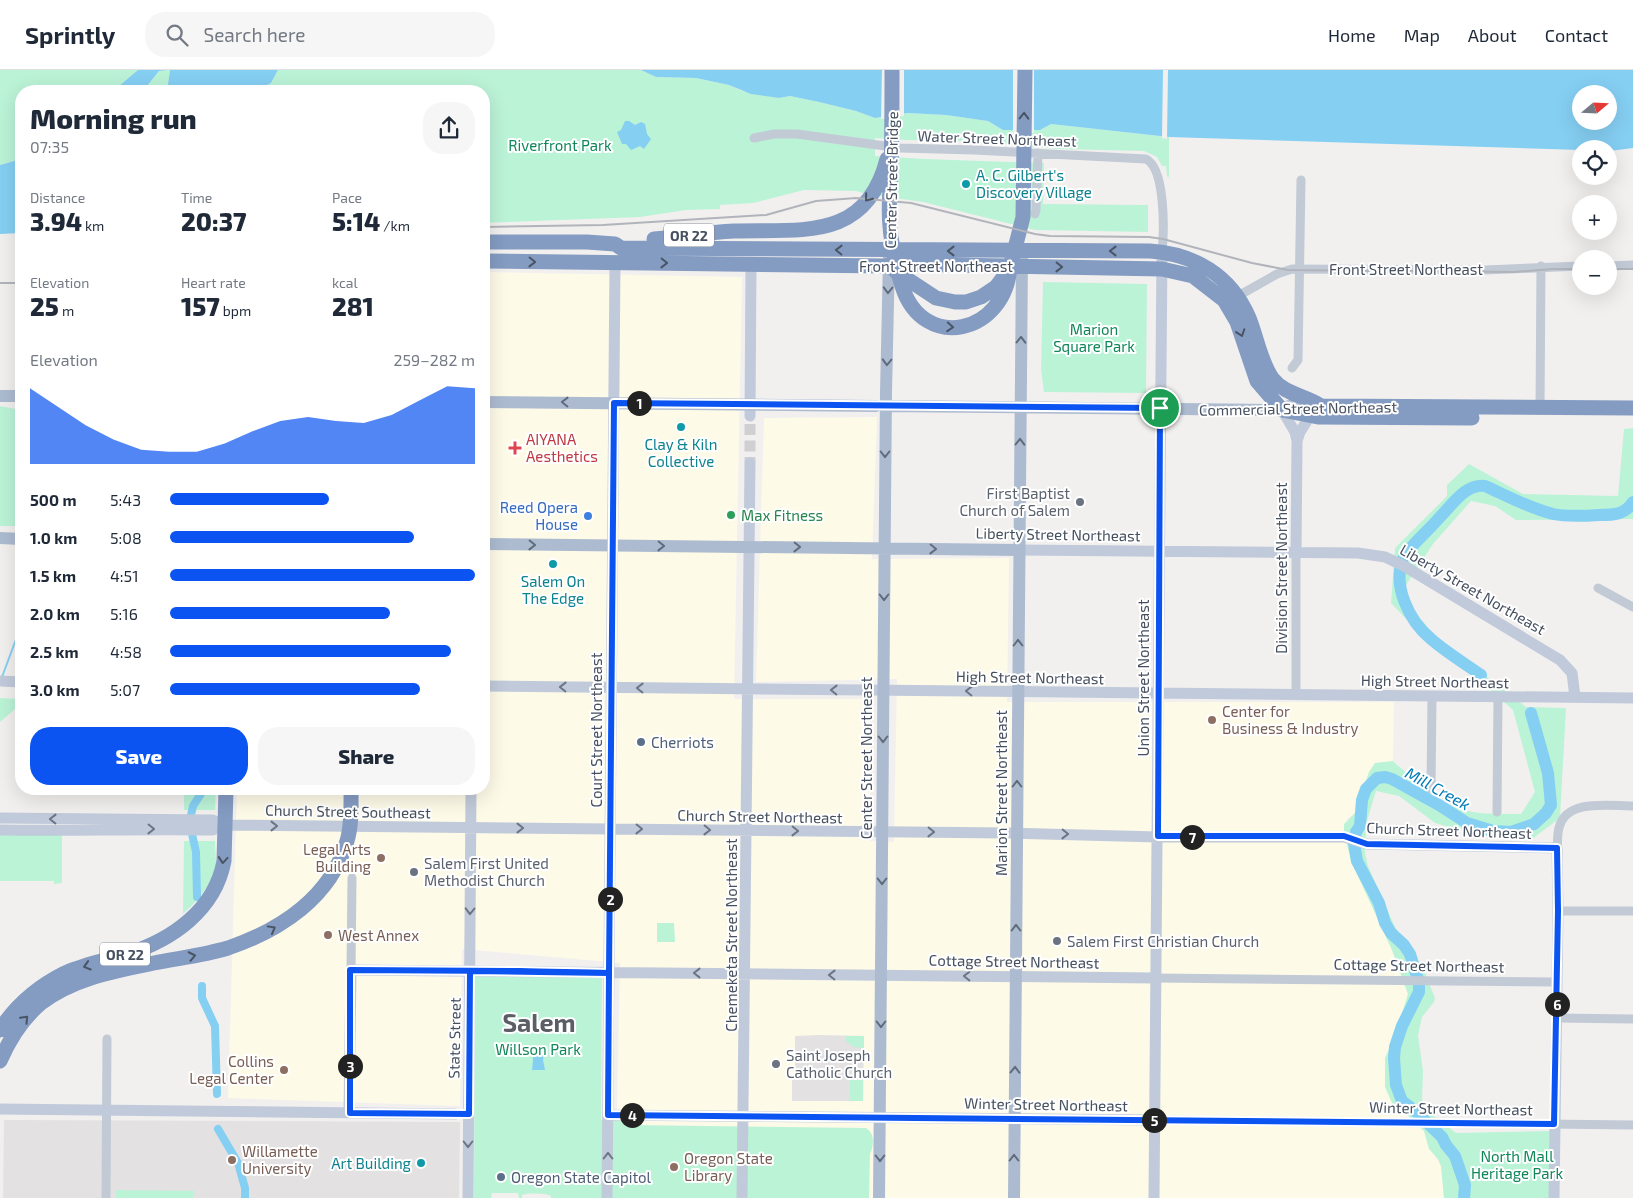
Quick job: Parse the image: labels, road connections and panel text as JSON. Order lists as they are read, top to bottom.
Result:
{
  "streets": {
    "highway": [
      "Center Street Bridge",
      "OR 22",
      "Front Street Northeast",
      "Commercial Street Northeast"
    ],
    "main road": ["Liberty Street Northeast", "Center Street Northeast", "Marion Street Northeast"],
    "street": [
      "Water Street Northeast",
      "Division Street Northeast",
      "High Street Northeast",
      "Union Street Northeast",
      "Court Street Northeast",
      "Church Street Southeast",
      "Church Street Northeast",
      "Chemeketa Street Northeast",
      "Cottage Street Northeast",
      "State Street",
      "Winter Street Northeast"
    ]
  },
  "crossings": [
    ["Water Street Northeast", "Union Street Northeast"],
    ["Center Street Bridge", "OR 22"],
    ["Center Street Bridge", "Center Street Northeast"],
    ["OR 22", "Front Street Northeast"],
    ["OR 22", "Marion Street Northeast"],
    ["OR 22", "Church Street Southeast"],
    ["Front Street Northeast", "Commercial Street Northeast"],
    ["Front Street Northeast", "Union Street Northeast"],
    ["Front Street Northeast", "Court Street Northeast"],
    ["Commercial Street Northeast", "Union Street Northeast"],
    ["Commercial Street Northeast", "Court Street Northeast"],
    ["Commercial Street Northeast", "Center Street Northeast"],
    ["Commercial Street Northeast", "Marion Street Northeast"],
    ["Liberty Street Northeast", "Division Street Northeast"],
    ["Liberty Street Northeast", "High Street Northeast"],
    ["Liberty Street Northeast", "Union Street Northeast"],
    ["Liberty Street Northeast", "Court Street Northeast"],
    ["Liberty Street Northeast", "Center Street Northeast"],
    ["Liberty Street Northeast", "Marion Street Northeast"],
    ["Liberty Street Northeast", "Chemeketa Street Northeast"],
    ["Division Street Northeast", "High Street Northeast"],
    ["High Street Northeast", "Union Street Northeast"],
    ["High Street Northeast", "Court Street Northeast"],
    ["High Street Northeast", "Center Street Northeast"],
    ["High Street Northeast", "Marion Street Northeast"],
    ["High Street Northeast", "Chemeketa Street Northeast"],
    ["Union Street Northeast", "Church Street Northeast"],
    ["Union Street Northeast", "Cottage Street Northeast"],
    ["Union Street Northeast", "Winter Street Northeast"],
    ["Court Street Northeast", "Church Street Northeast"],
    ["Court Street Northeast", "Cottage Street Northeast"],
    ["Court Street Northeast", "Winter Street Northeast"],
    ["Center Street Northeast", "Church Street Northeast"],
    ["Center Street Northeast", "Cottage Street Northeast"],
    ["Center Street Northeast", "Winter Street Northeast"],
    ["Marion Street Northeast", "Church Street Northeast"],
    ["Marion Street Northeast", "Cottage Street Northeast"],
    ["Marion Street Northeast", "Winter Street Northeast"],
    ["Church Street Southeast", "Church Street Northeast"],
    ["Church Street Southeast", "State Street"],
    ["Church Street Northeast", "Chemeketa Street Northeast"],
    ["Church Street Northeast", "State Street"],
    ["Chemeketa Street Northeast", "Cottage Street Northeast"],
    ["Chemeketa Street Northeast", "Winter Street Northeast"],
    ["Cottage Street Northeast", "State Street"]
  ],
  "one_way": [
    "Center Street Bridge",
    "Liberty Street Northeast",
    "High Street Northeast",
    "Center Street Northeast",
    "Marion Street Northeast",
    "Church Street Northeast",
    "State Street"
  ],
  "districts": ["Salem"],
  "water": ["Mill Creek"],
  "parks": [
    "Riverfront Park",
    "Marion Square Park",
    "Willson Park",
    "North Mall Heritage Park"
  ],
  "places": {
    "other": [
      "A. C. Gilbert's Discovery Village",
      "Clay & Kiln Collective",
      "First Baptist Church of Salem",
      "Max Fitness",
      "Reed Opera House",
      "Salem On The Edge",
      "Center for Business & Industry",
      "Cherriots",
      "Legal Arts Building",
      "Salem First United Methodist Church",
      "West Annex",
      "Salem First Christian Church",
      "Saint Joseph Catholic Church",
      "Collins Legal Center",
      "Willamette University",
      "Art Building",
      "Oregon State Library",
      "Oregon State Capitol"
    ],
    "health": ["AIYANA Aesthetics"]
  },
  "north": "right",
  "page": {
    "header": "Sprintly",
    "search": "Search here",
    "nav": [
      "Home",
      "Map",
      "About",
      "Contact"
    ],
    "map_buttons": ["+", "−"],
    "heading": ["Morning run", "07:35"],
    "stats": [
      ["Distance", "3.94 km"],
      ["Time", "20:37"],
      ["Pace", "5:14 /km"],
      ["Elevation", "25 m"],
      ["Heart rate", "157 bpm"],
      ["kcal", "281"]
    ],
    "chart": ["Elevation", "259–282 m"],
    "pins": [
      "1",
      "7",
      "2",
      "6",
      "3",
      "4",
      "5"
    ],
    "list": [
      {
        "name": "500 m",
        "note": "5:43"
      },
      {
        "name": "1.0 km",
        "note": "5:08"
      },
      {
        "name": "1.5 km",
        "note": "4:51"
      },
      {
        "name": "2.0 km",
        "note": "5:16"
      },
      {
        "name": "2.5 km",
        "note": "4:58"
      },
      {
        "name": "3.0 km",
        "note": "5:07"
      }
    ],
    "buttons": ["Save", "Share"]
  }
}
